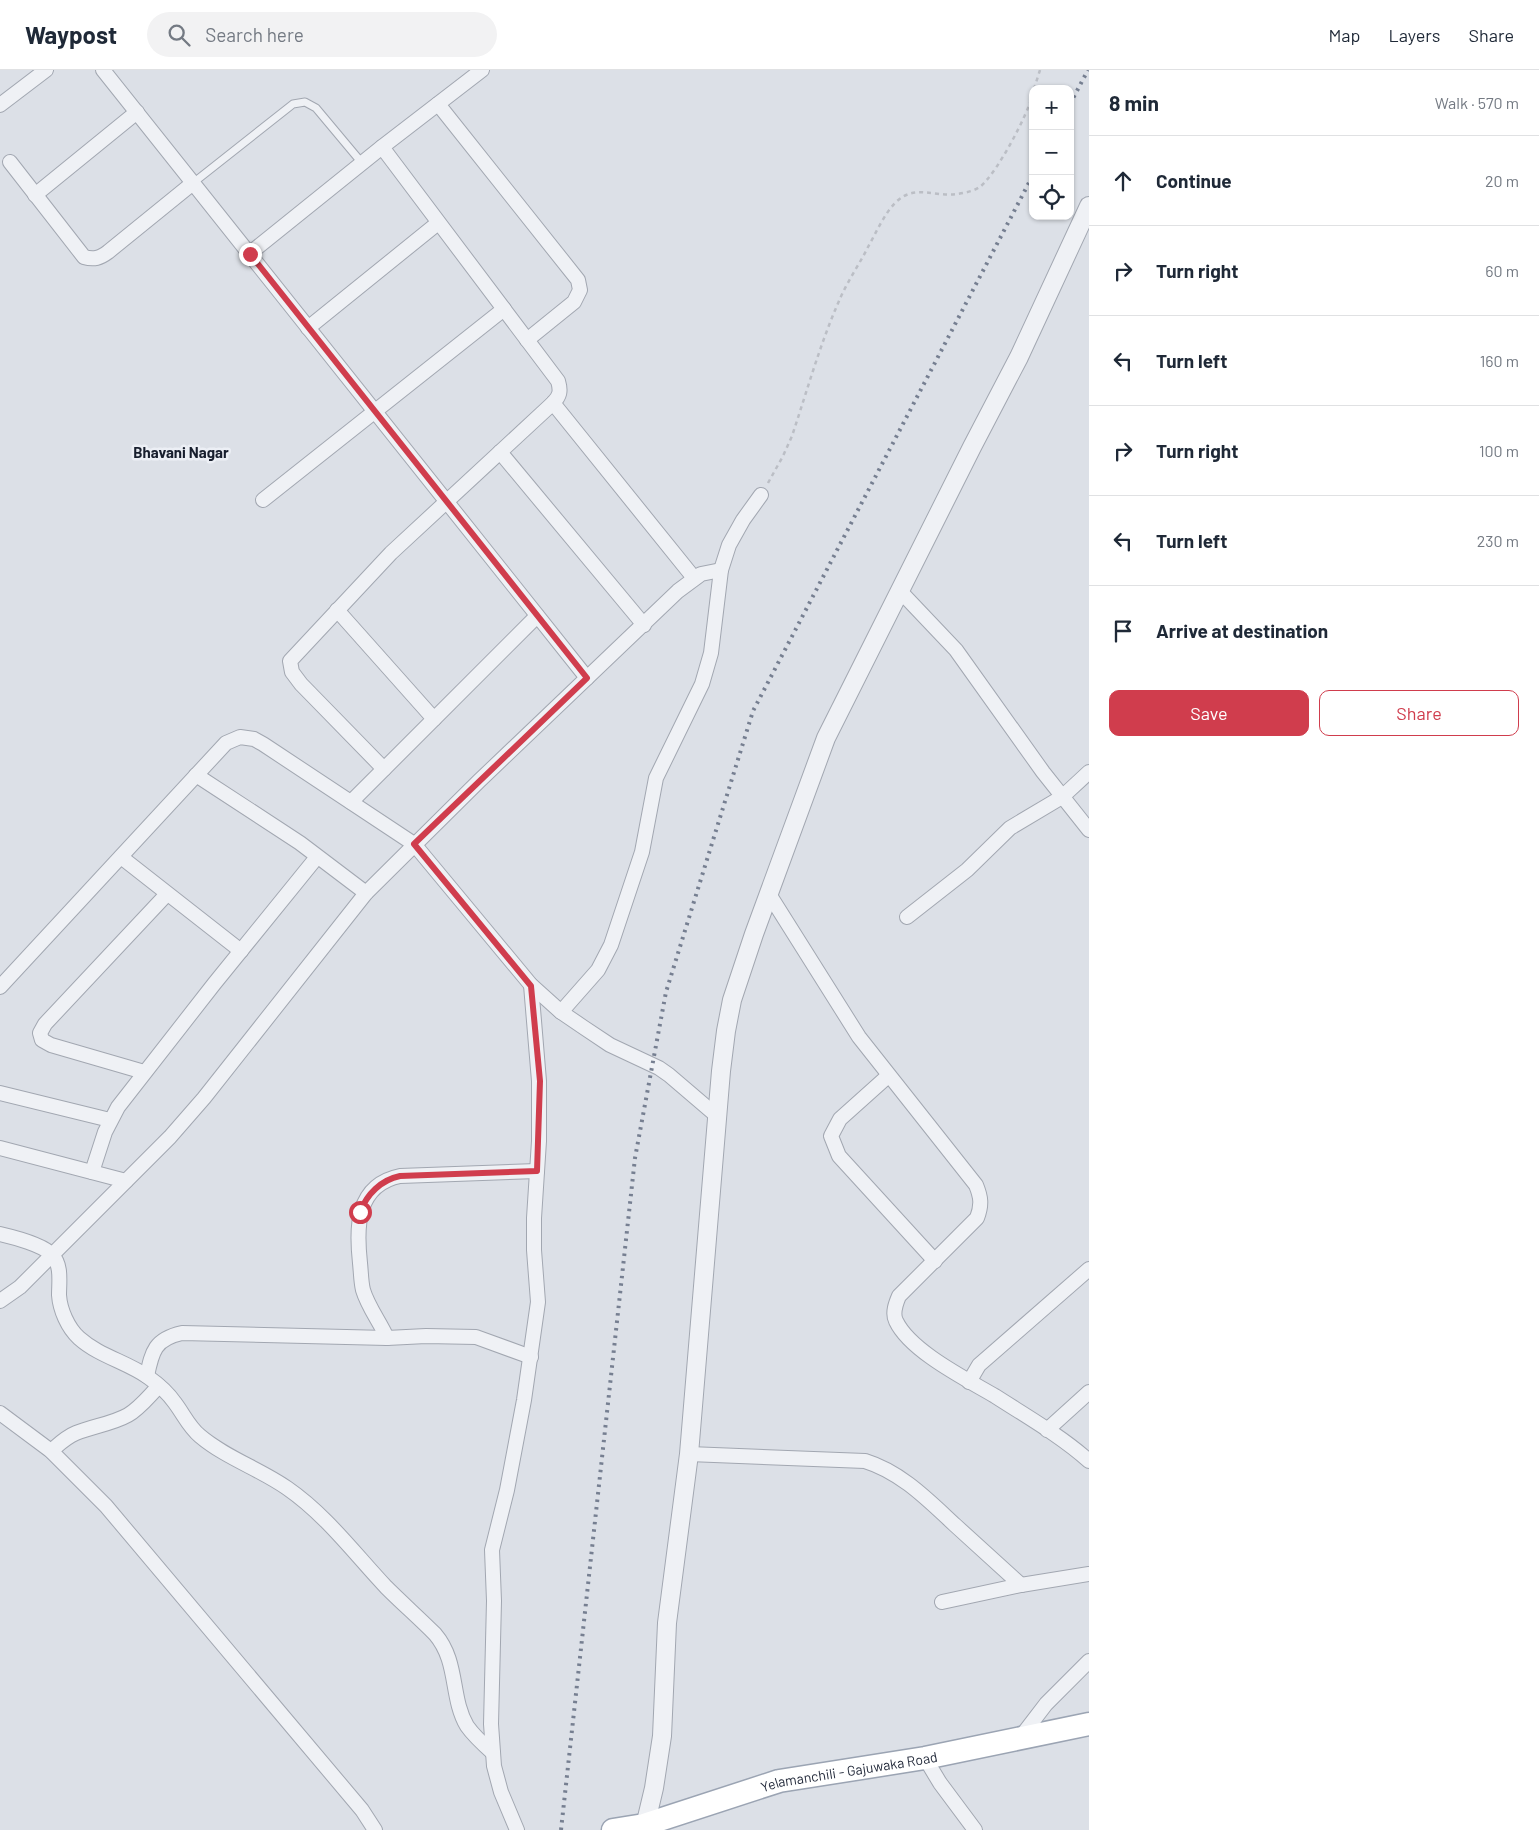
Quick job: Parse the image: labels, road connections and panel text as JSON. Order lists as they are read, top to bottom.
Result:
{
  "streets": {
    "main road": ["Yelamanchili - Gajuwaka Road"]
  },
  "districts": ["Bhavani Nagar"],
  "page": {
    "header": "Waypost",
    "search": "Search here",
    "nav": ["Map", "Layers", "Share"],
    "heading": ["8 min", "Walk · 570 m"],
    "map_buttons": ["+", "−"],
    "list": [
      ["Continue", "20 m"],
      ["Turn right", "60 m"],
      ["Turn left", "160 m"],
      ["Turn right", "100 m"],
      ["Turn left", "230 m"],
      "Arrive at destination"
    ],
    "buttons": ["Save", "Share"]
  }
}
